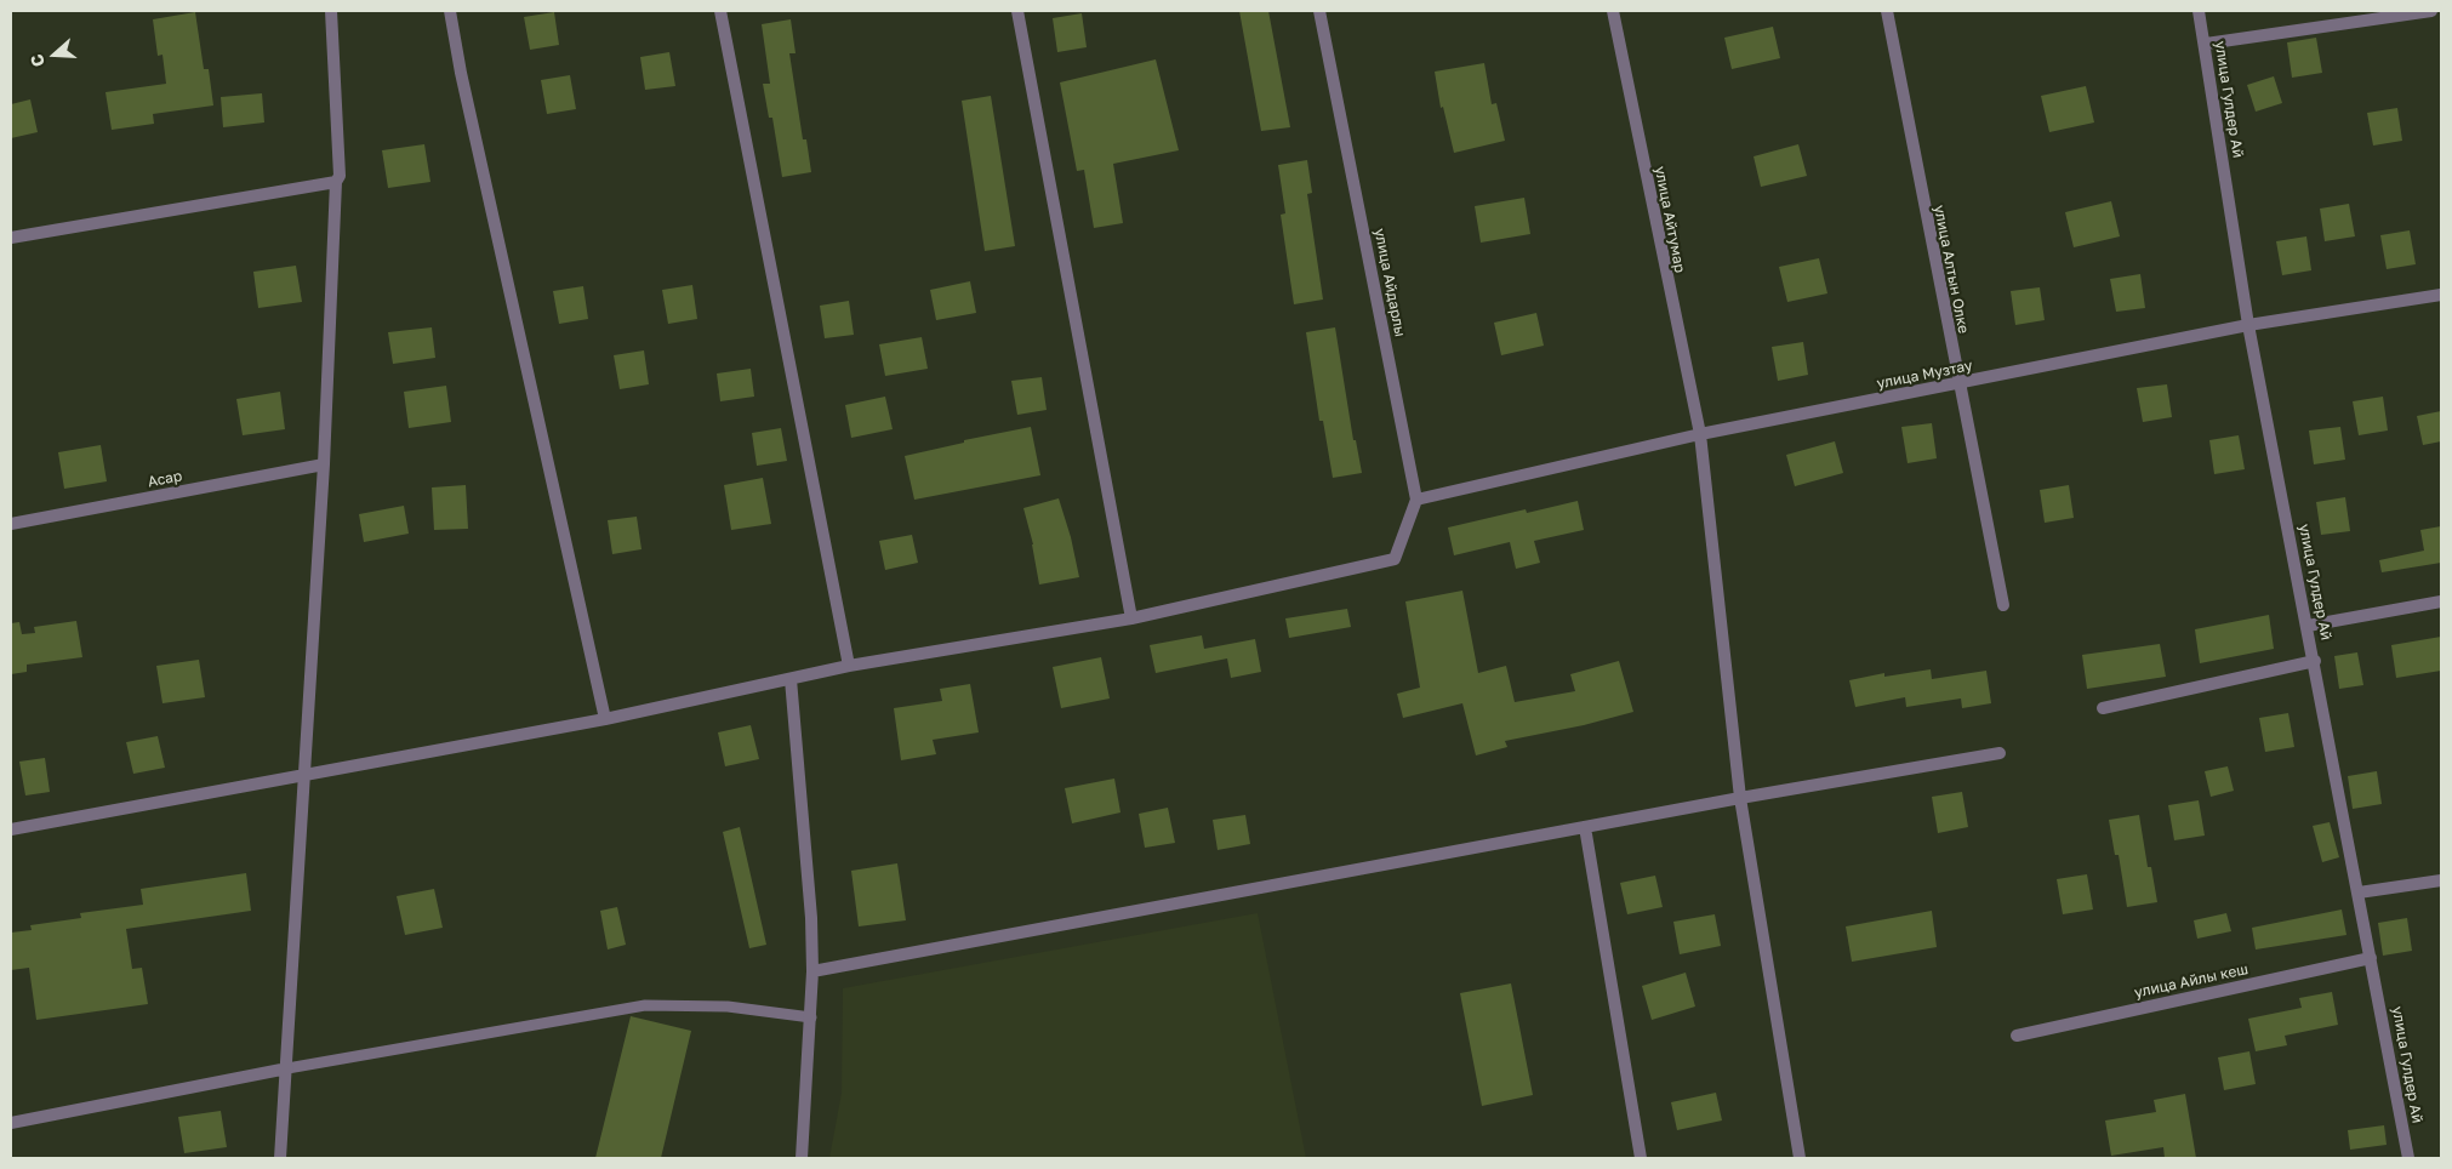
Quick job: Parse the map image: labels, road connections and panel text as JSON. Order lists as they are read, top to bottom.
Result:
{
  "streets": {
    "street": [
      "улица Гулдер Ай",
      "улица Айтумар",
      "улица Алтын Олке",
      "улица Айдарлы",
      "улица Музтау",
      "Асар",
      "улица Айлы кеш"
    ]
  },
  "crossings": [
    ["улица Гулдер Ай", "улица Музтау"],
    ["улица Гулдер Ай", "улица Айлы кеш"],
    ["улица Айтумар", "улица Музтау"],
    ["улица Алтын Олке", "улица Музтау"],
    ["улица Айдарлы", "улица Музтау"]
  ],
  "north": "left"
}
